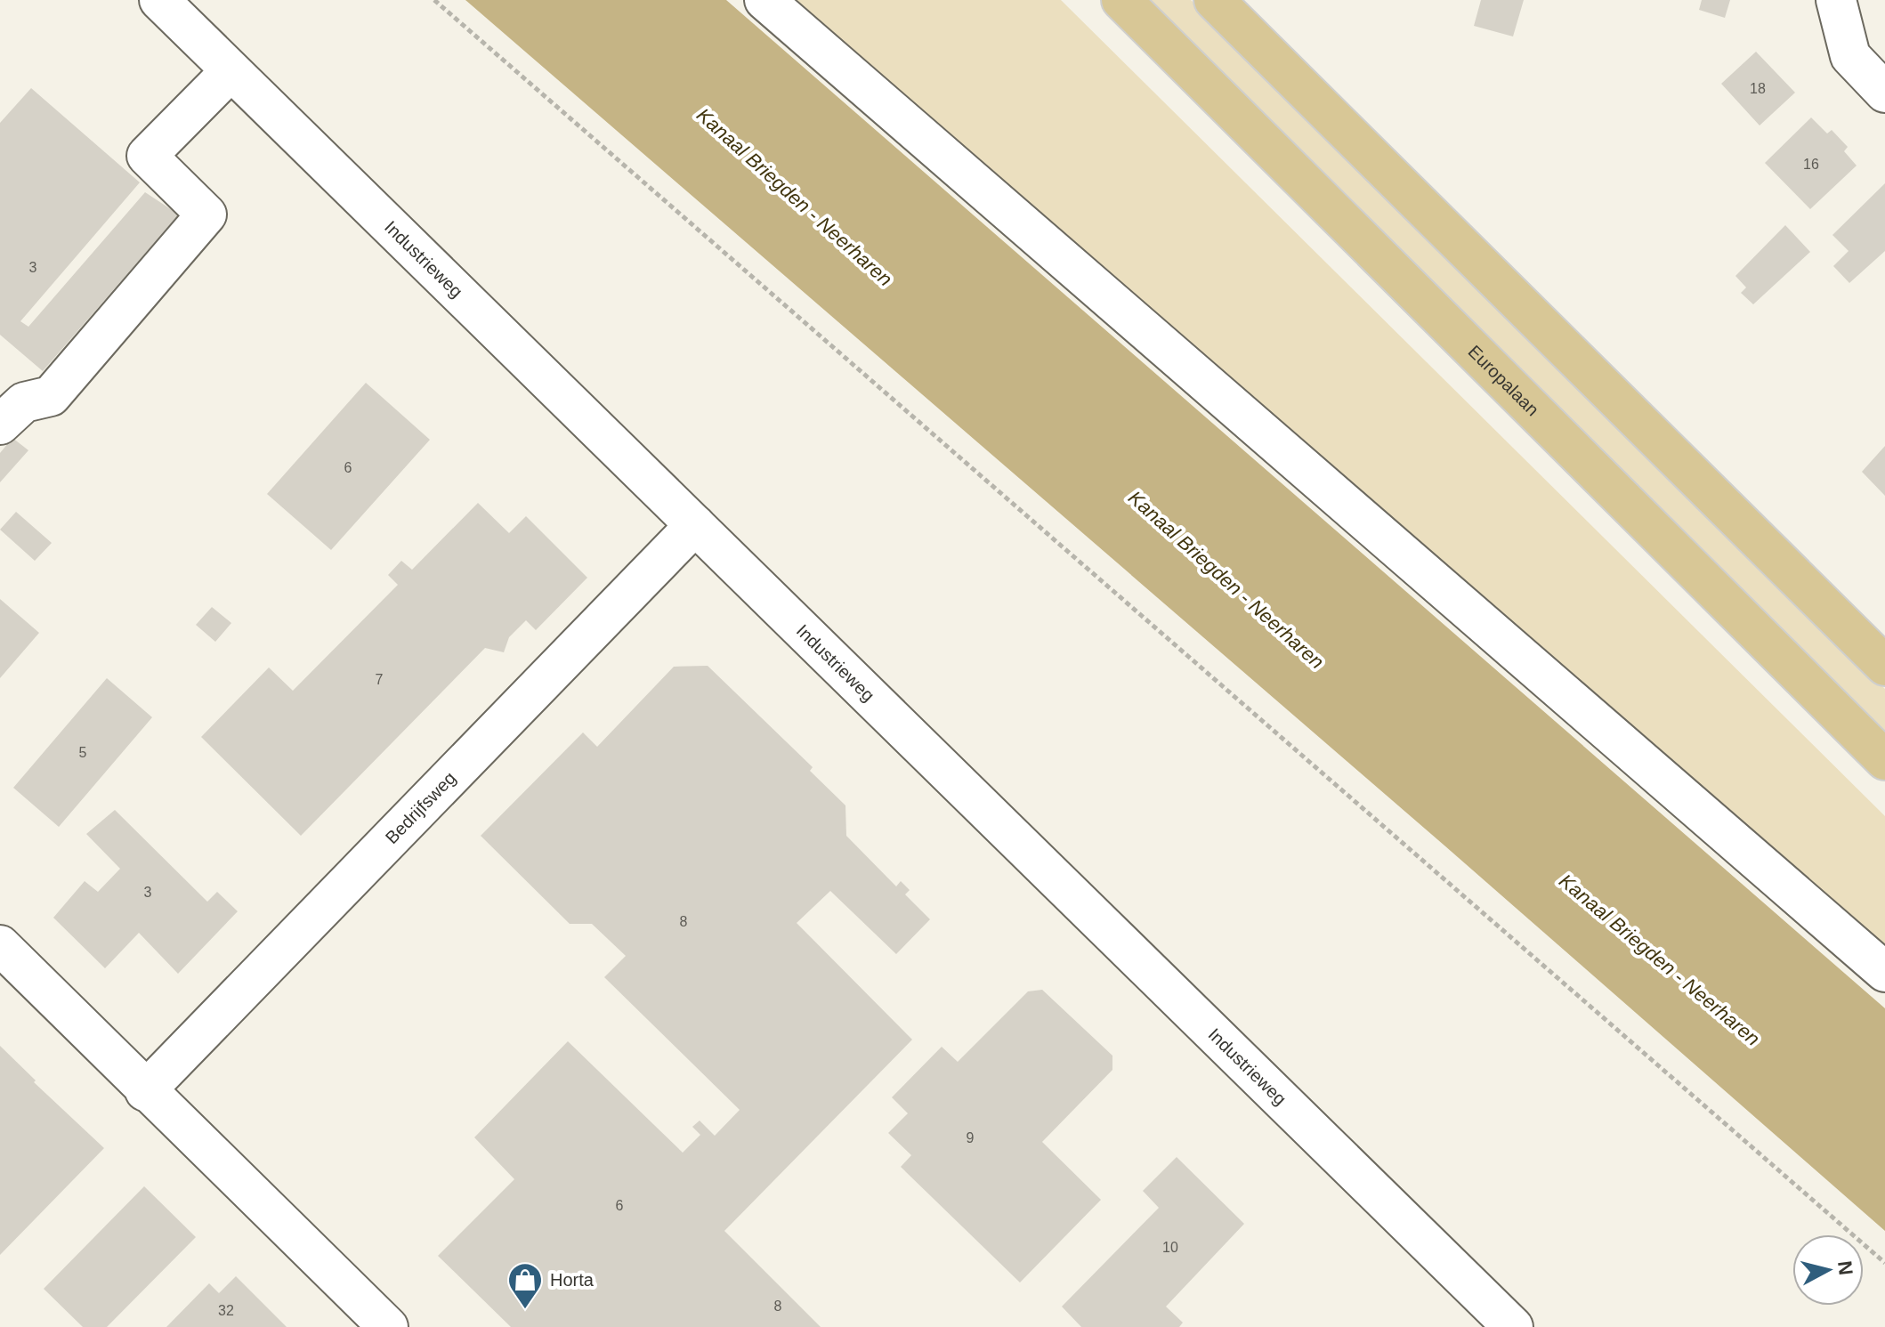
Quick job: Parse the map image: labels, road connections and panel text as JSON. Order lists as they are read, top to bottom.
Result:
{
  "streets": {
    "main road": ["Europalaan"],
    "street": ["Industrieweg", "Bedrijfsweg"]
  },
  "crossings": [
    ["Industrieweg", "Bedrijfsweg"]
  ],
  "water": ["Kanaal Briegden - Neerharen"],
  "places": {
    "shop": ["Horta"]
  },
  "house_numbers": [
    "18",
    "16",
    "3",
    "6",
    "7",
    "5",
    "3",
    "8",
    "9",
    "6",
    "10",
    "8",
    "32"
  ],
  "north": "right"
}
